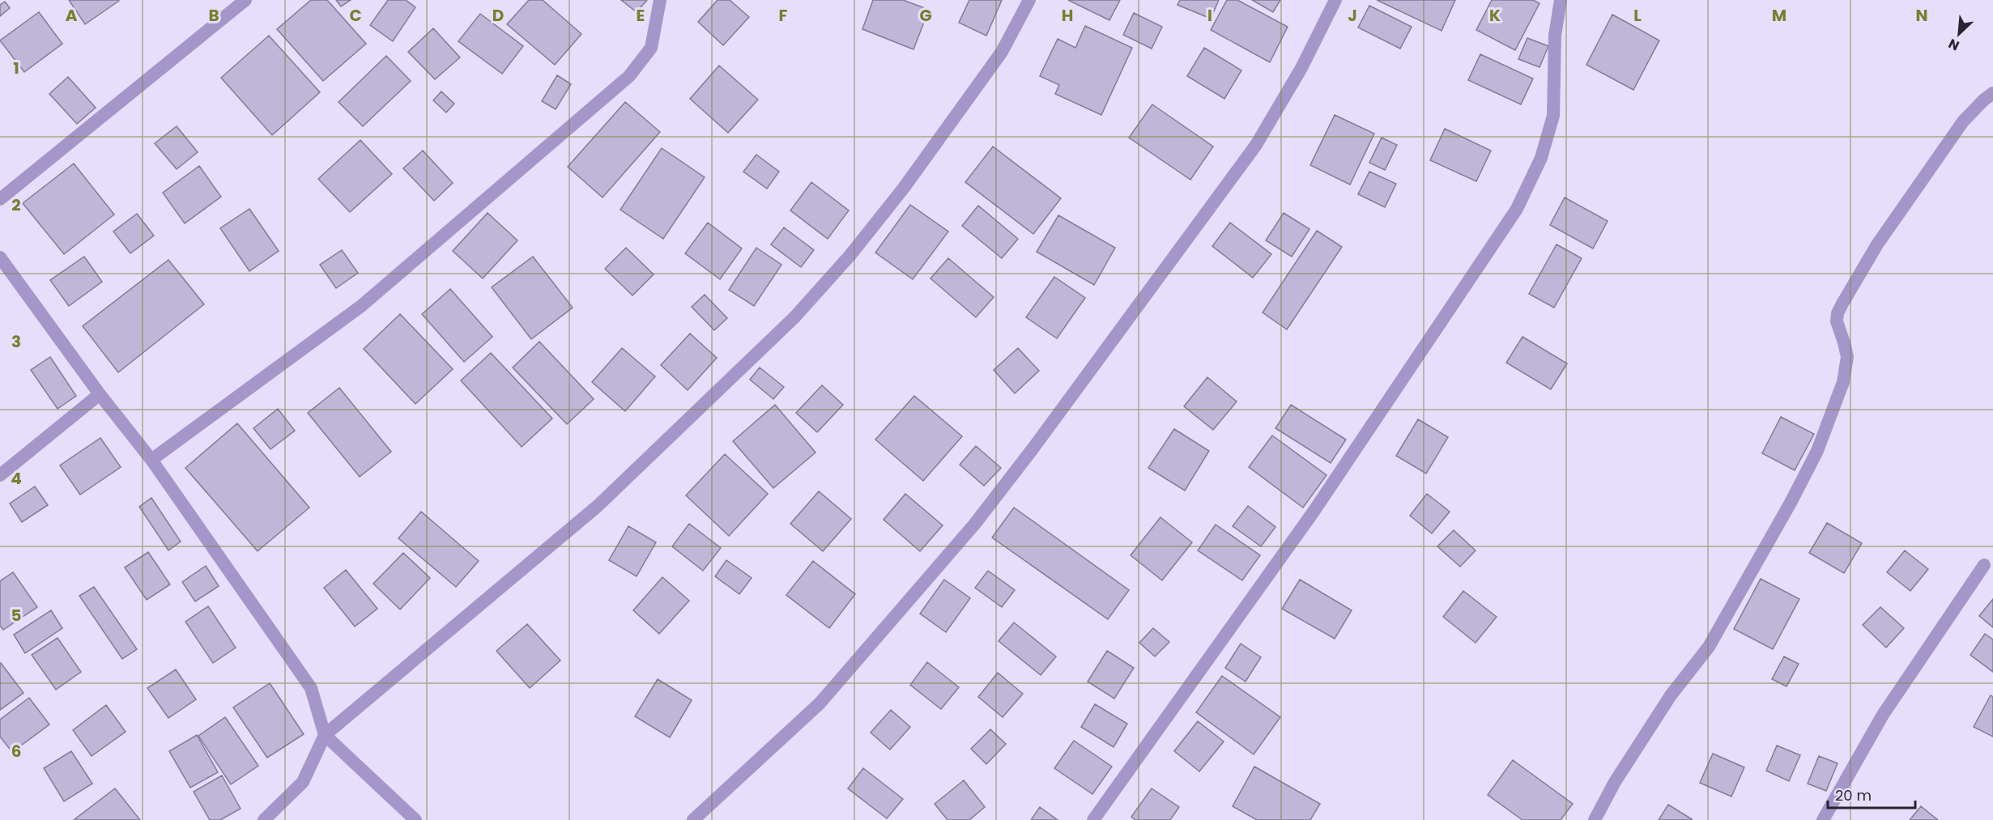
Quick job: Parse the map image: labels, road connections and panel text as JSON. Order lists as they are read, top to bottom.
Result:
{
  "scale_bar": "20 m",
  "north": "bottom left",
  "grid": {
    "columns": [
      "A",
      "B",
      "C",
      "D",
      "E",
      "F",
      "G",
      "H",
      "I",
      "J",
      "K",
      "L",
      "M",
      "N"
    ],
    "rows": [
      "1",
      "2",
      "3",
      "4",
      "5",
      "6"
    ]
  }
}
